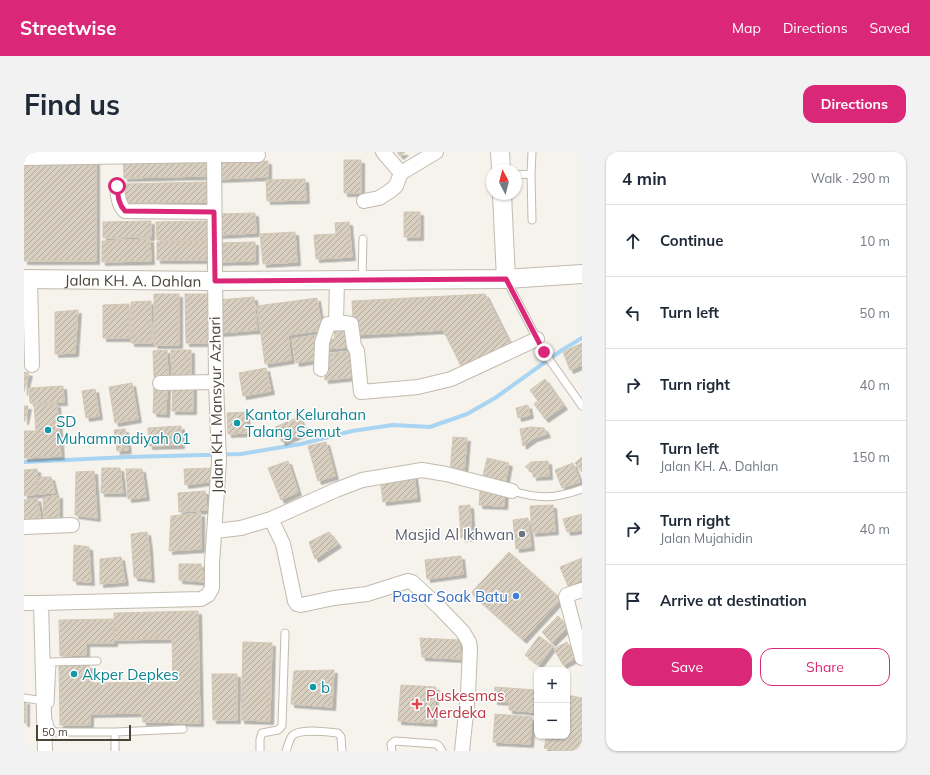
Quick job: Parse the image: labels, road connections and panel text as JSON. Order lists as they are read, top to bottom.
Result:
{
  "streets": {
    "street": ["Jalan KH. A. Dahlan", "Jalan KH. Mansyur Azhari"]
  },
  "crossings": [
    ["Jalan KH. A. Dahlan", "Jalan KH. Mansyur Azhari"]
  ],
  "places": {
    "other": [
      "Kantor Kelurahan Talang Semut",
      "SD Muhammadiyah 01",
      "Masjid Al Ikhwan",
      "Pasar Soak Batu",
      "Akper Depkes",
      "b"
    ],
    "health": ["Puskesmas Merdeka"]
  },
  "scale_bar": "50 m",
  "north": "top",
  "page": {
    "header": "Streetwise",
    "nav": ["Map", "Directions", "Saved"],
    "buttons": [
      "Directions",
      ["Save", "Share"]
    ],
    "title": "Find us",
    "heading": ["4 min", "Walk · 290 m"],
    "list": [
      ["Continue", "10 m"],
      ["Turn left", "50 m"],
      ["Turn right", "40 m"],
      ["Turn left", "Jalan KH. A. Dahlan", "150 m"],
      ["Turn right", "Jalan Mujahidin", "40 m"],
      "Arrive at destination"
    ],
    "map_buttons": ["+", "−"],
    "scale": "50 m"
  }
}
